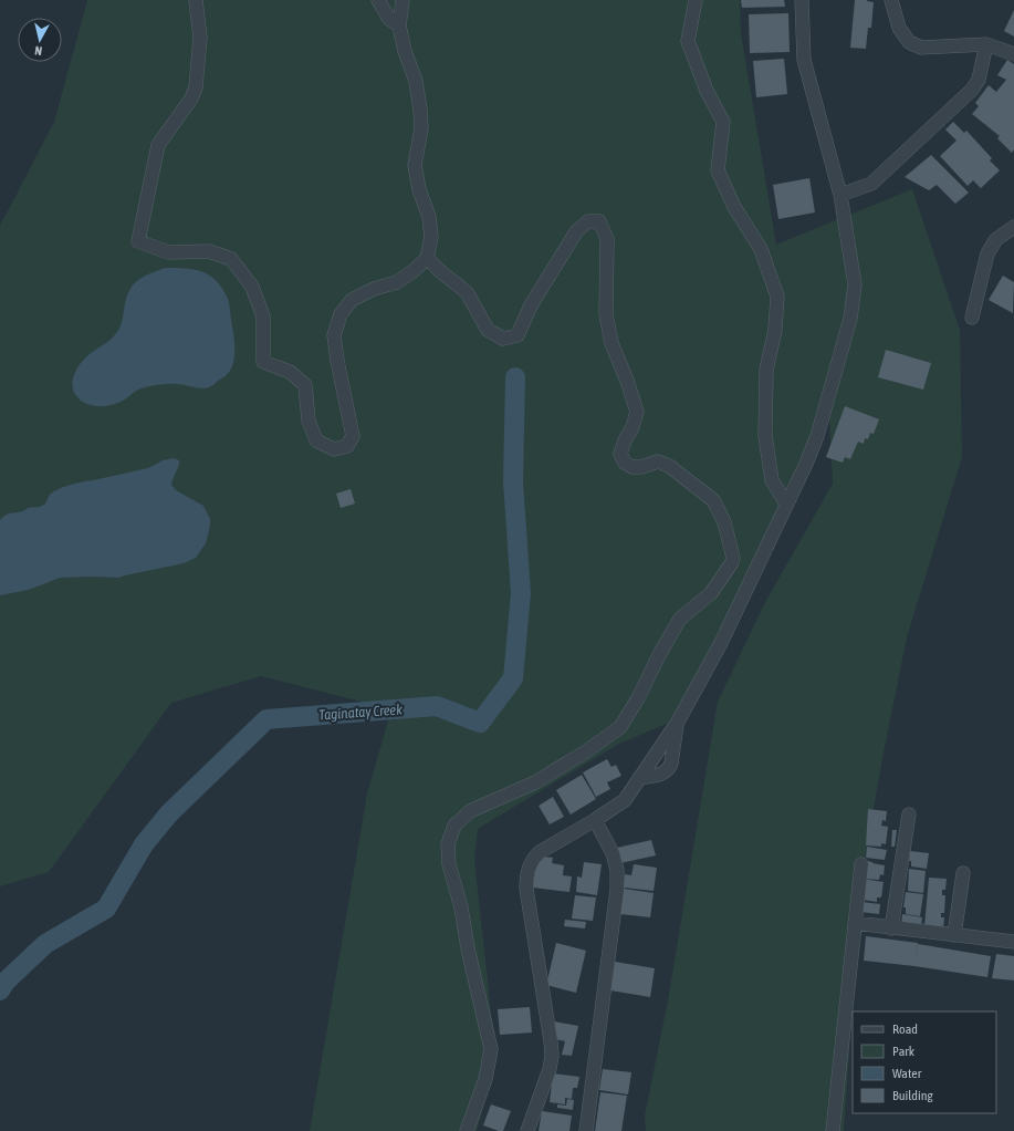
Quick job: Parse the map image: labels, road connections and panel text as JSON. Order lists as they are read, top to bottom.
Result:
{
  "water": ["Taginatay Creek"],
  "legend": [
    "Road",
    "Park",
    "Water",
    "Building"
  ],
  "north": "bottom"
}
